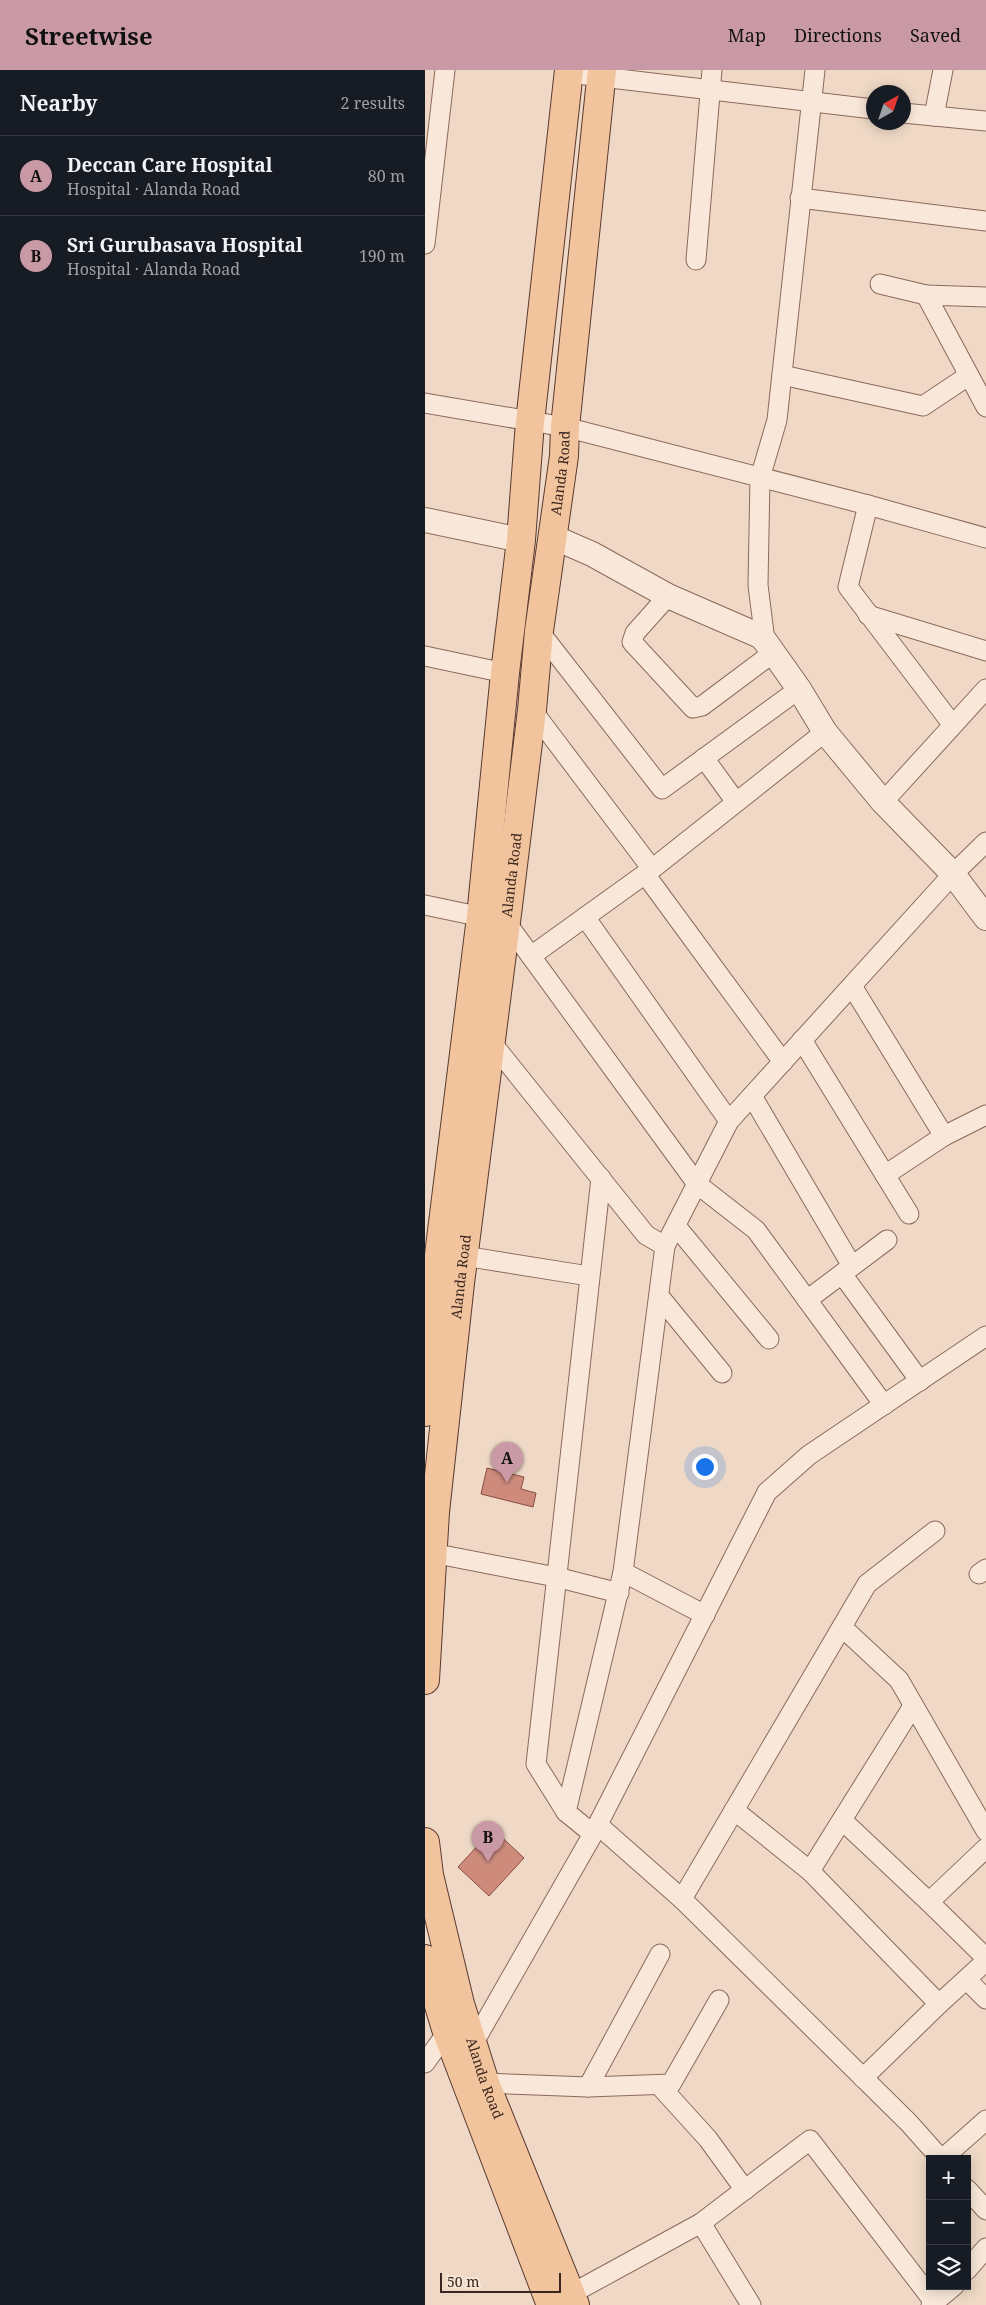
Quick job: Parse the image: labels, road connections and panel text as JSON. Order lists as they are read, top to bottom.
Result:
{
  "streets": {
    "main road": ["Alanda Road"]
  },
  "scale_bar": "50 m",
  "north": "top right",
  "page": {
    "header": "Streetwise",
    "nav": ["Map", "Directions", "Saved"],
    "heading": ["Nearby", "2 results"],
    "list": [
      {
        "mark": "A",
        "name": "Deccan Care Hospital",
        "note": "Hospital · Alanda Road",
        "value": "80 m"
      },
      {
        "mark": "B",
        "name": "Sri Gurubasava Hospital",
        "note": "Hospital · Alanda Road",
        "value": "190 m"
      }
    ],
    "pins": ["A", "B"],
    "map_buttons": ["+", "−"],
    "scale": "50 m"
  }
}
